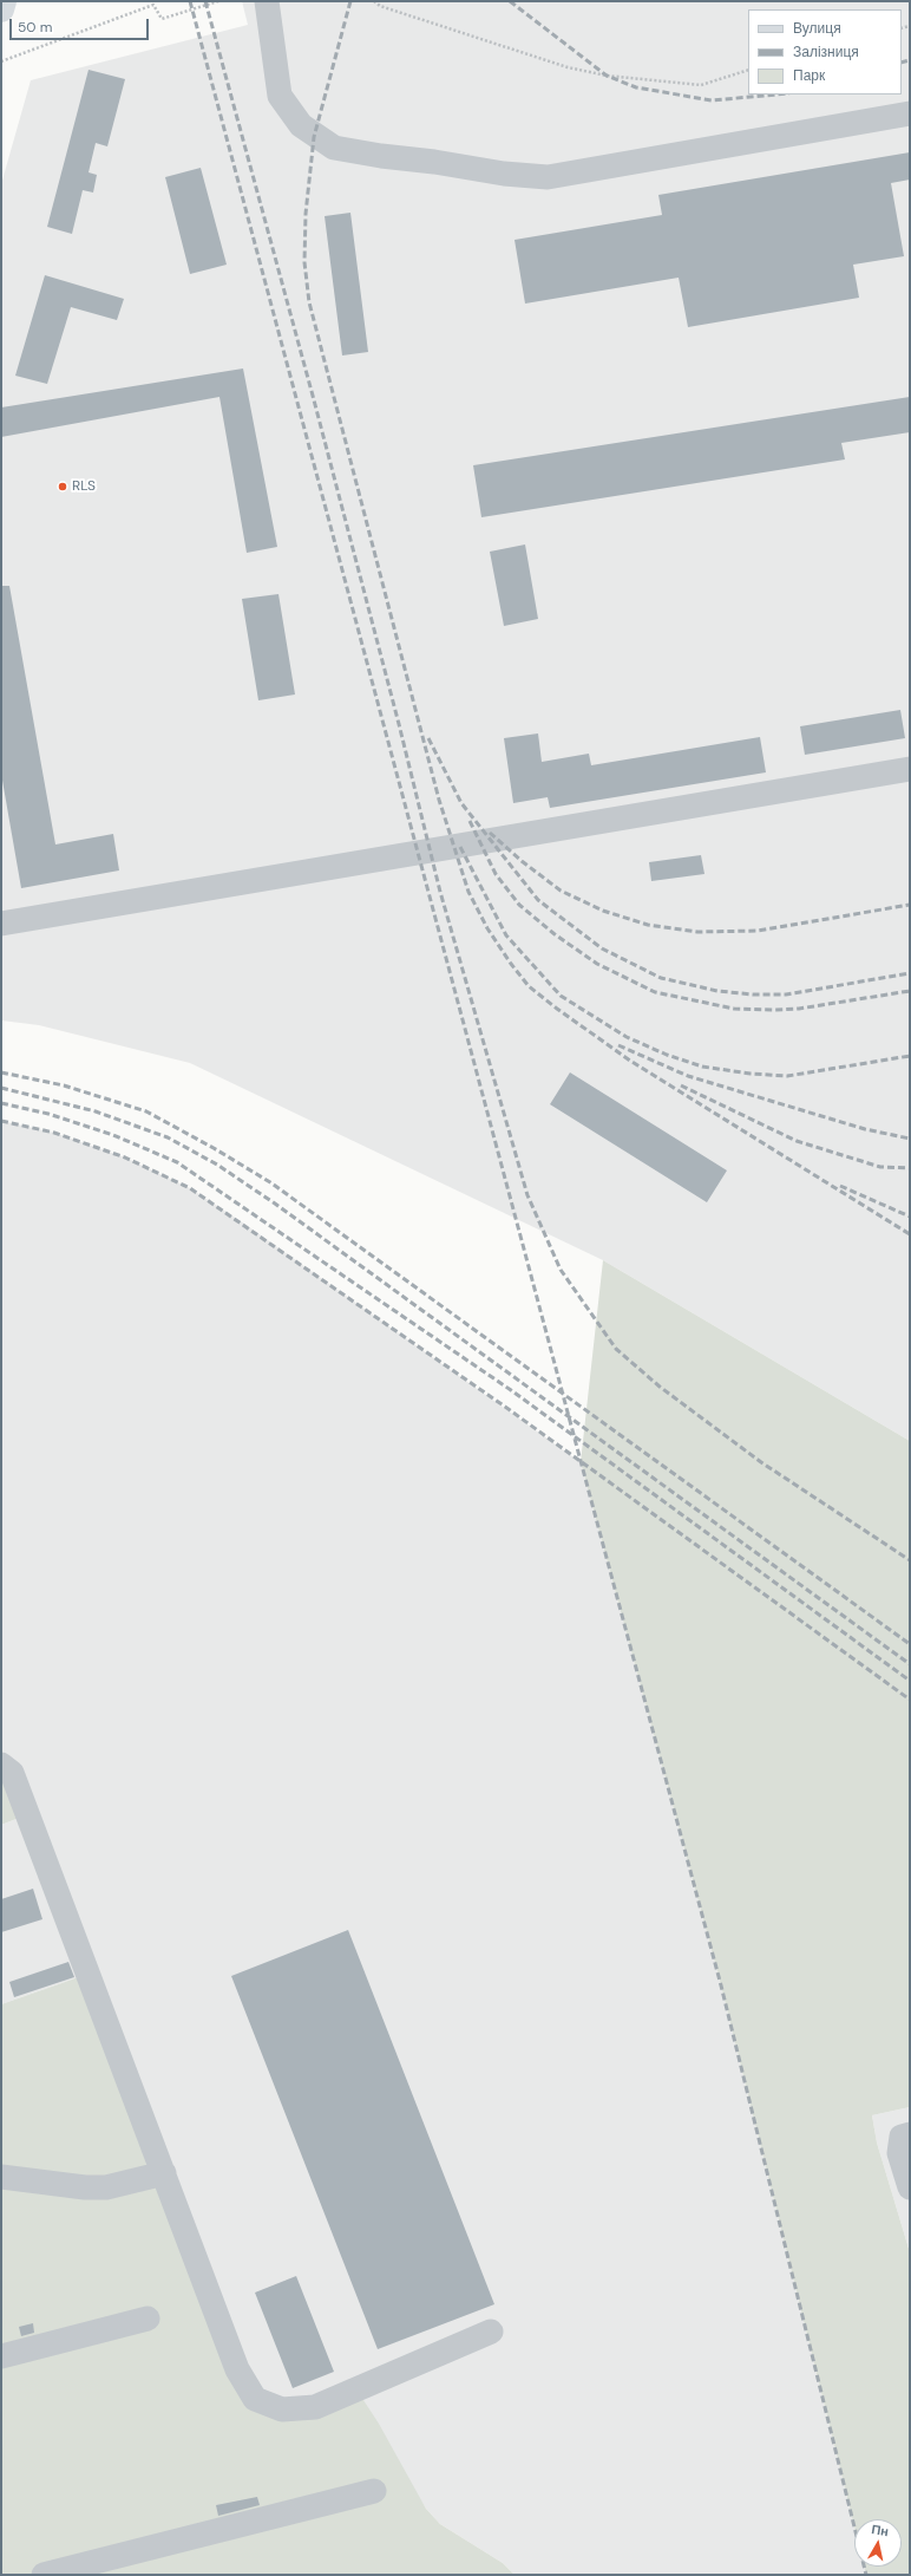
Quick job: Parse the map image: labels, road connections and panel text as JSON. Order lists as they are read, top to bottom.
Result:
{
  "places": ["RLS"],
  "legend": ["Вулиця", "Залізниця", "Парк"],
  "scale_bar": "50 m",
  "north": "top"
}
